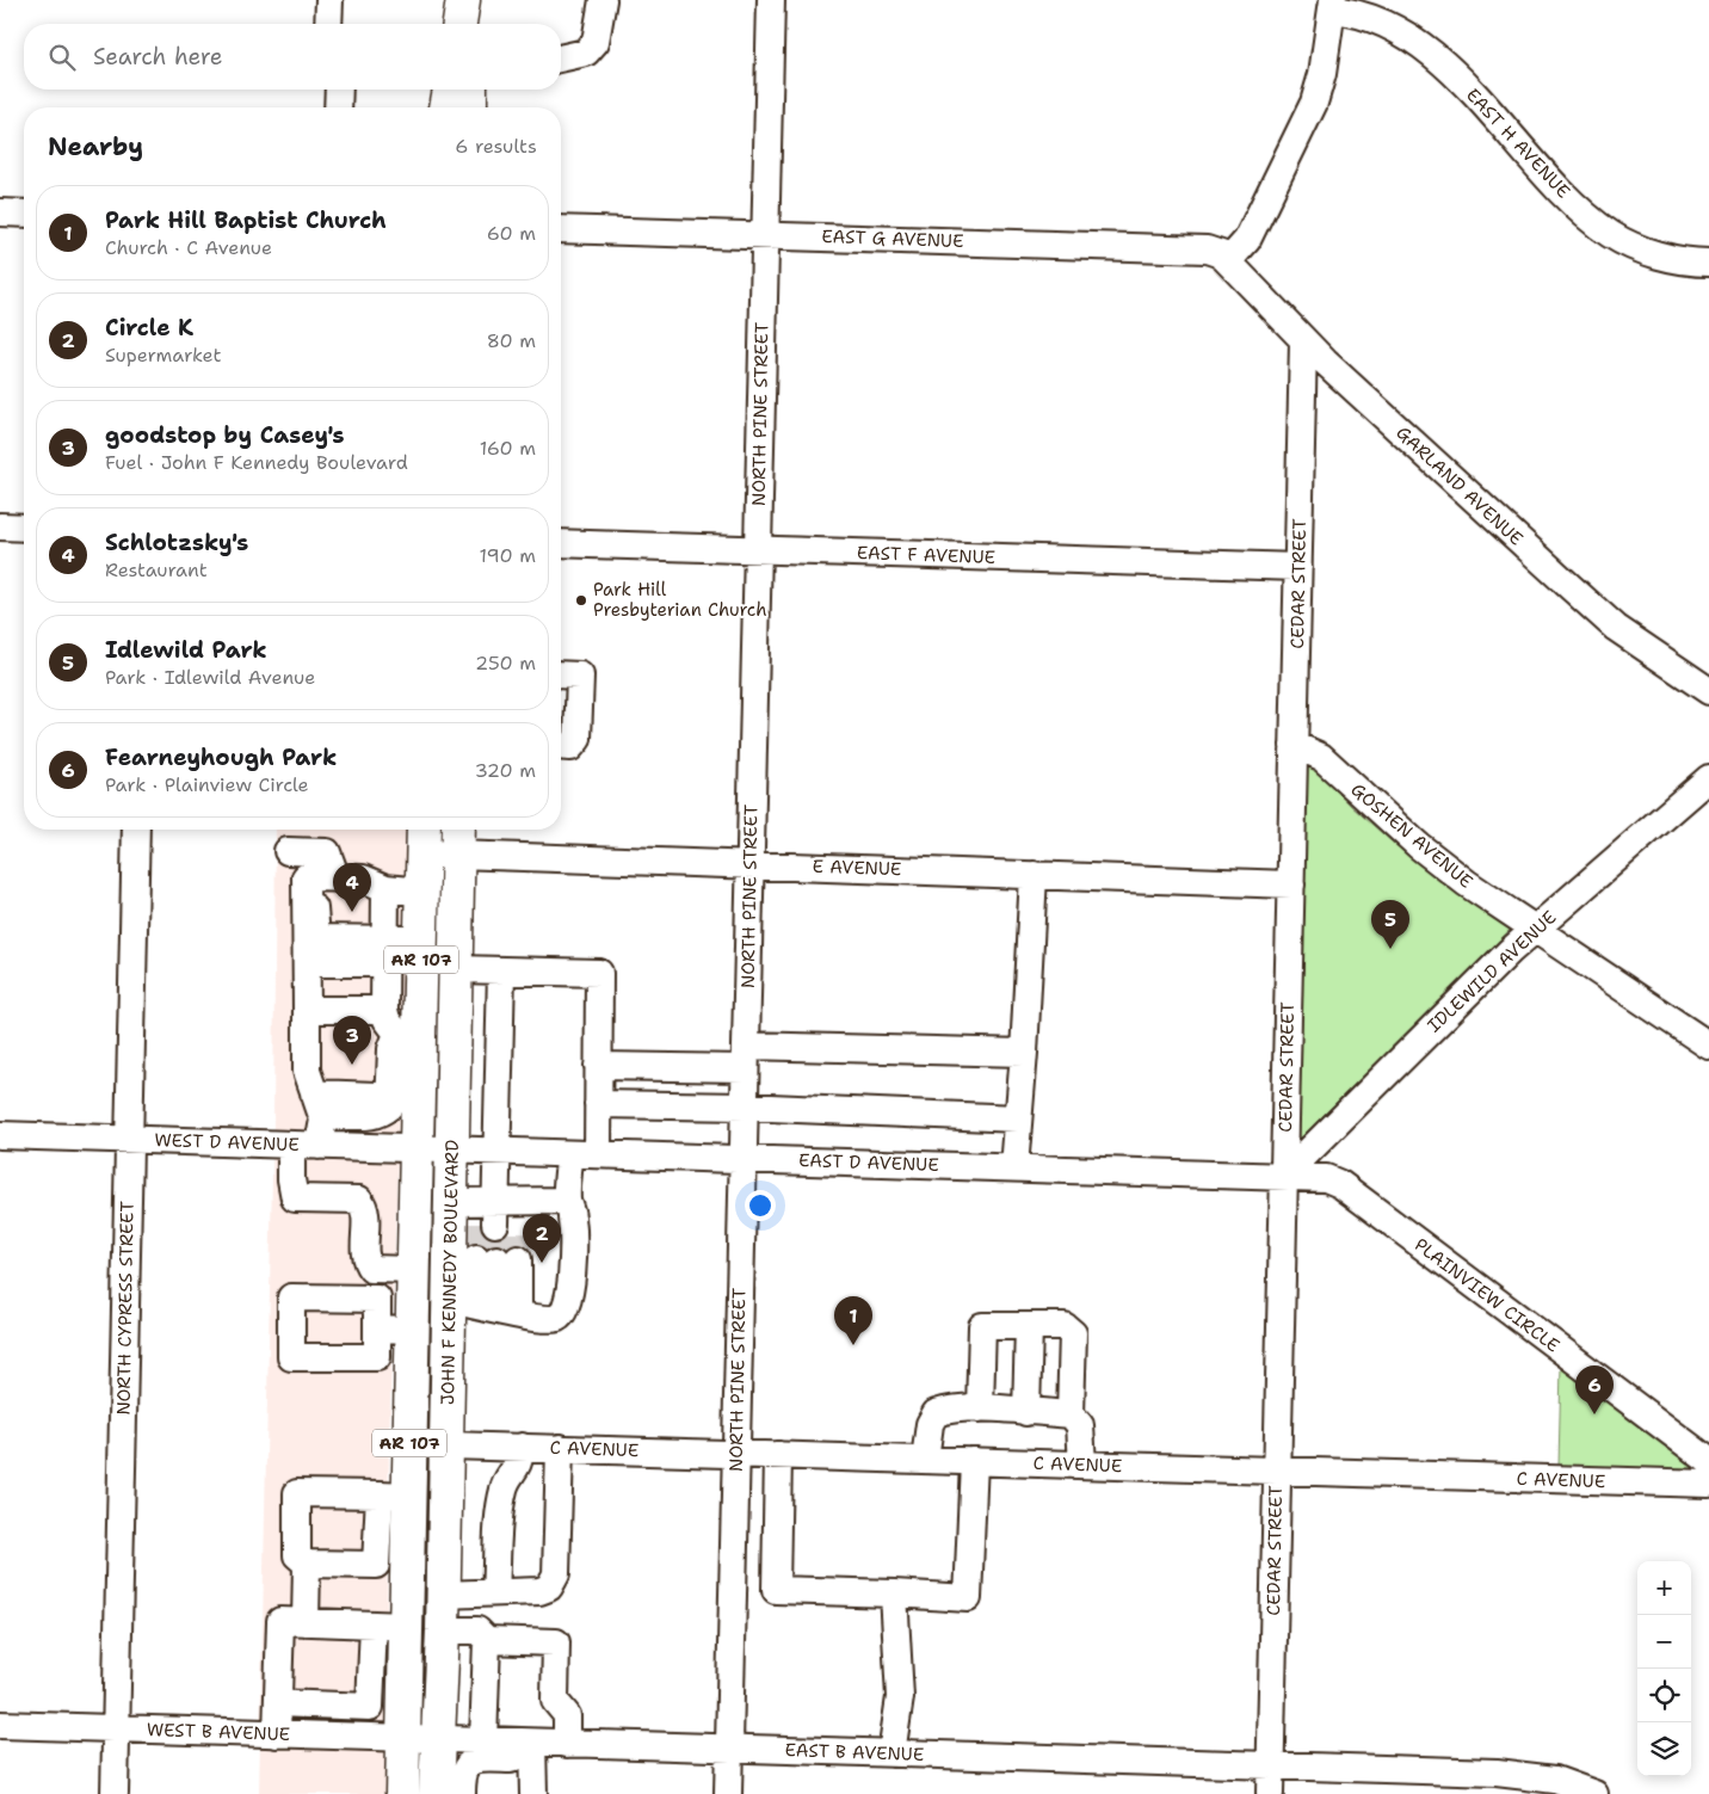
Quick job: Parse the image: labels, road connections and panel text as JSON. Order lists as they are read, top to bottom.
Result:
{
  "streets": {
    "main road": ["AR 107", "JOHN F KENNEDY BOULEVARD"],
    "street": [
      "EAST H AVENUE",
      "EAST G AVENUE",
      "NORTH PINE STREET",
      "GARLAND AVENUE",
      "EAST F AVENUE",
      "CEDAR STREET",
      "GOSHEN AVENUE",
      "E AVENUE",
      "IDLEWILD AVENUE",
      "WEST D AVENUE",
      "EAST D AVENUE",
      "PLAINVIEW CIRCLE",
      "NORTH CYPRESS STREET",
      "C AVENUE",
      "WEST B AVENUE",
      "EAST B AVENUE"
    ]
  },
  "crossings": [
    ["EAST G AVENUE", "NORTH PINE STREET"],
    ["EAST G AVENUE", "GARLAND AVENUE"],
    ["NORTH PINE STREET", "EAST F AVENUE"],
    ["NORTH PINE STREET", "E AVENUE"],
    ["NORTH PINE STREET", "EAST D AVENUE"],
    ["NORTH PINE STREET", "C AVENUE"],
    ["NORTH PINE STREET", "EAST B AVENUE"],
    ["GARLAND AVENUE", "CEDAR STREET"],
    ["EAST F AVENUE", "CEDAR STREET"],
    ["CEDAR STREET", "GOSHEN AVENUE"],
    ["CEDAR STREET", "E AVENUE"],
    ["CEDAR STREET", "IDLEWILD AVENUE"],
    ["CEDAR STREET", "EAST D AVENUE"],
    ["CEDAR STREET", "PLAINVIEW CIRCLE"],
    ["CEDAR STREET", "C AVENUE"],
    ["CEDAR STREET", "EAST B AVENUE"],
    ["GOSHEN AVENUE", "IDLEWILD AVENUE"],
    ["E AVENUE", "JOHN F KENNEDY BOULEVARD"],
    ["IDLEWILD AVENUE", "EAST D AVENUE"],
    ["IDLEWILD AVENUE", "PLAINVIEW CIRCLE"],
    ["WEST D AVENUE", "EAST D AVENUE"],
    ["WEST D AVENUE", "JOHN F KENNEDY BOULEVARD"],
    ["WEST D AVENUE", "NORTH CYPRESS STREET"],
    ["EAST D AVENUE", "JOHN F KENNEDY BOULEVARD"],
    ["EAST D AVENUE", "PLAINVIEW CIRCLE"],
    ["JOHN F KENNEDY BOULEVARD", "C AVENUE"],
    ["JOHN F KENNEDY BOULEVARD", "WEST B AVENUE"],
    ["JOHN F KENNEDY BOULEVARD", "EAST B AVENUE"],
    ["NORTH CYPRESS STREET", "WEST B AVENUE"],
    ["WEST B AVENUE", "EAST B AVENUE"]
  ],
  "places": ["Park Hill Presbyterian Church"],
  "page": {
    "search": "Search here",
    "heading": ["Nearby", "6 results"],
    "list": [
      {
        "mark": "1",
        "name": "Park Hill Baptist Church",
        "note": "Church · C Avenue",
        "value": "60 m"
      },
      {
        "mark": "2",
        "name": "Circle K",
        "note": "Supermarket",
        "value": "80 m"
      },
      {
        "mark": "3",
        "name": "goodstop by Casey's",
        "note": "Fuel · John F Kennedy Boulevard",
        "value": "160 m"
      },
      {
        "mark": "4",
        "name": "Schlotzsky's",
        "note": "Restaurant",
        "value": "190 m"
      },
      {
        "mark": "5",
        "name": "Idlewild Park",
        "note": "Park · Idlewild Avenue",
        "value": "250 m"
      },
      {
        "mark": "6",
        "name": "Fearneyhough Park",
        "note": "Park · Plainview Circle",
        "value": "320 m"
      }
    ],
    "pins": [
      "4",
      "5",
      "3",
      "2",
      "1",
      "6"
    ],
    "map_buttons": ["+", "−"]
  }
}
